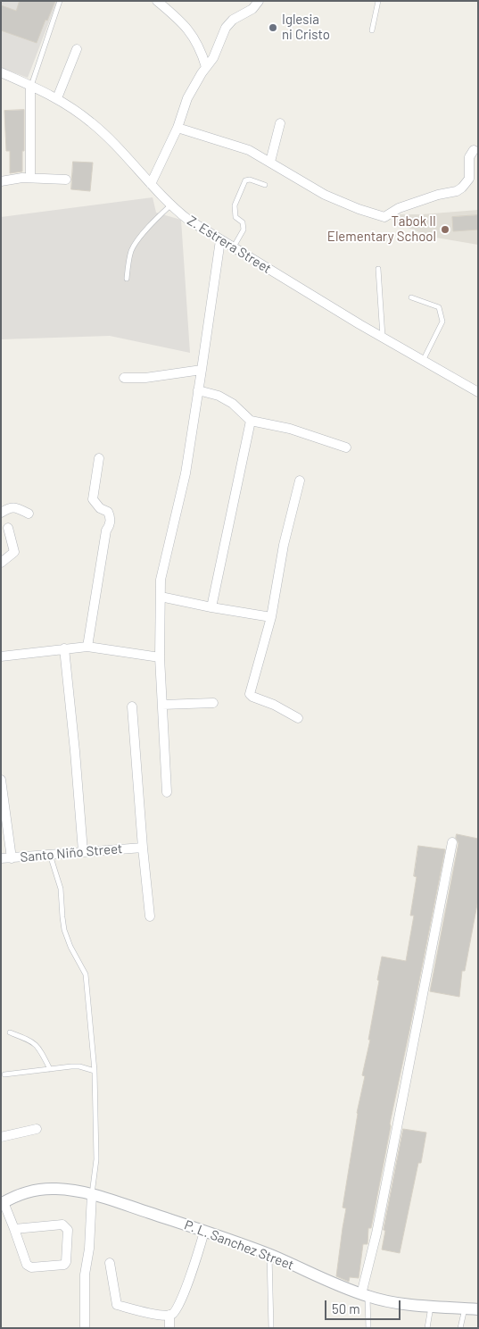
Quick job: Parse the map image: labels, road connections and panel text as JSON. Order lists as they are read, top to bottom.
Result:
{
  "streets": {
    "street": ["Z. Estrera Street", "Santo Niño Street", "P. L. Sanchez Street"]
  },
  "places": ["Iglesia ni Cristo", "Tabok II Elementary School"],
  "scale_bar": "50 m"
}
